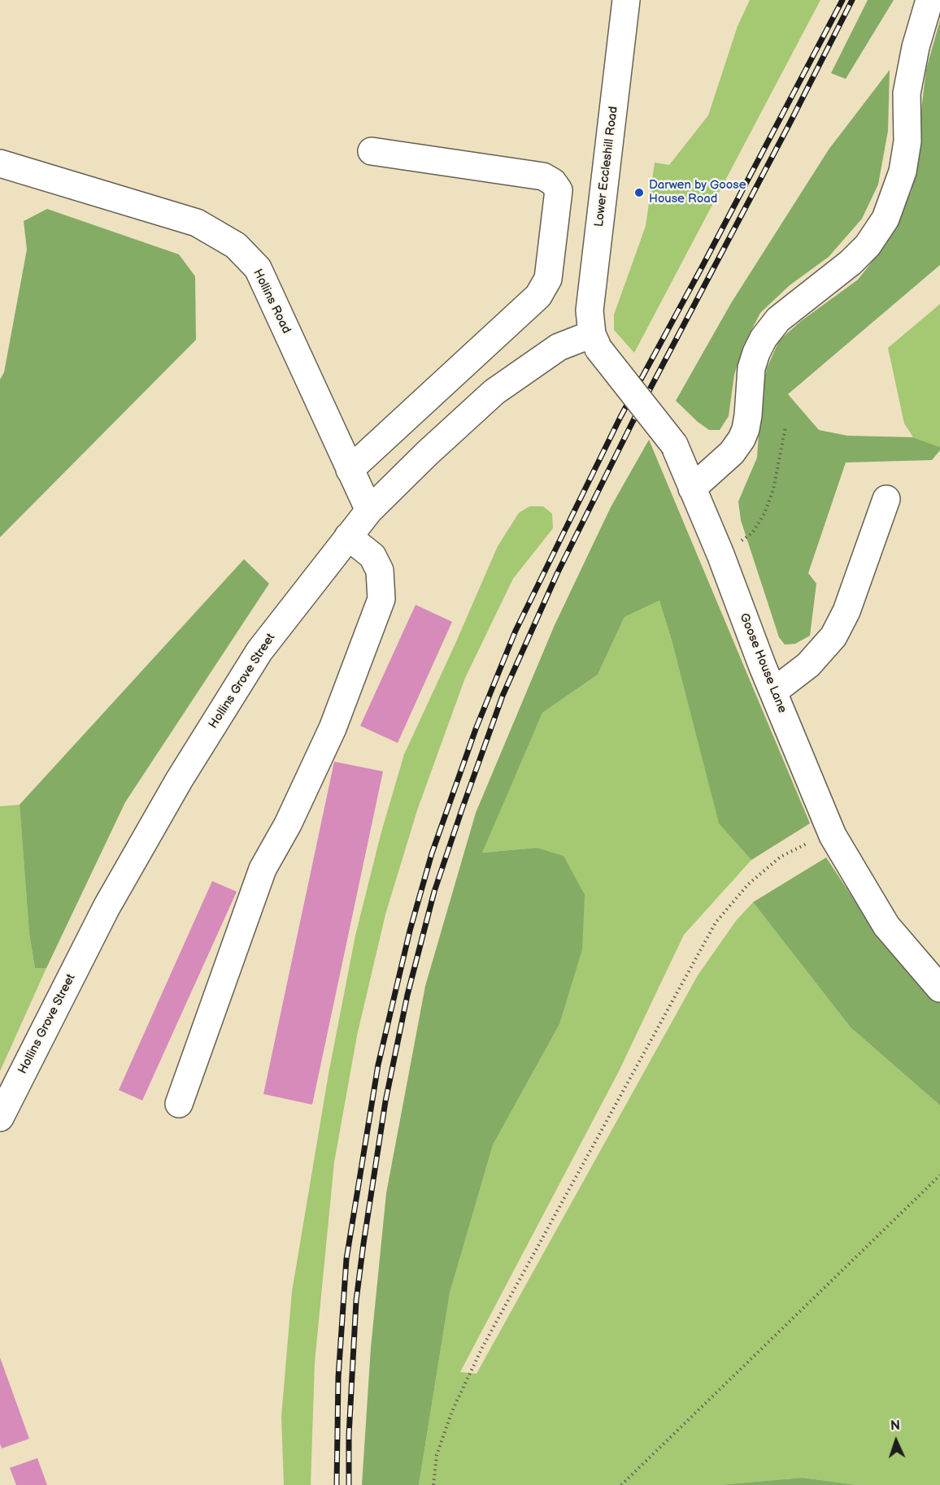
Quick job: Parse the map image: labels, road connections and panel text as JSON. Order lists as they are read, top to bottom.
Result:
{
  "streets": {
    "street": [
      "Lower Eccleshill Road",
      "Hollins Road",
      "Goose House Lane",
      "Hollins Grove Street"
    ]
  },
  "crossings": [
    ["Lower Eccleshill Road", "Goose House Lane"],
    ["Lower Eccleshill Road", "Hollins Grove Street"],
    ["Hollins Road", "Hollins Grove Street"],
    ["Goose House Lane", "Hollins Grove Street"]
  ],
  "places": ["Darwen by Goose House Road"],
  "north": "top"
}
